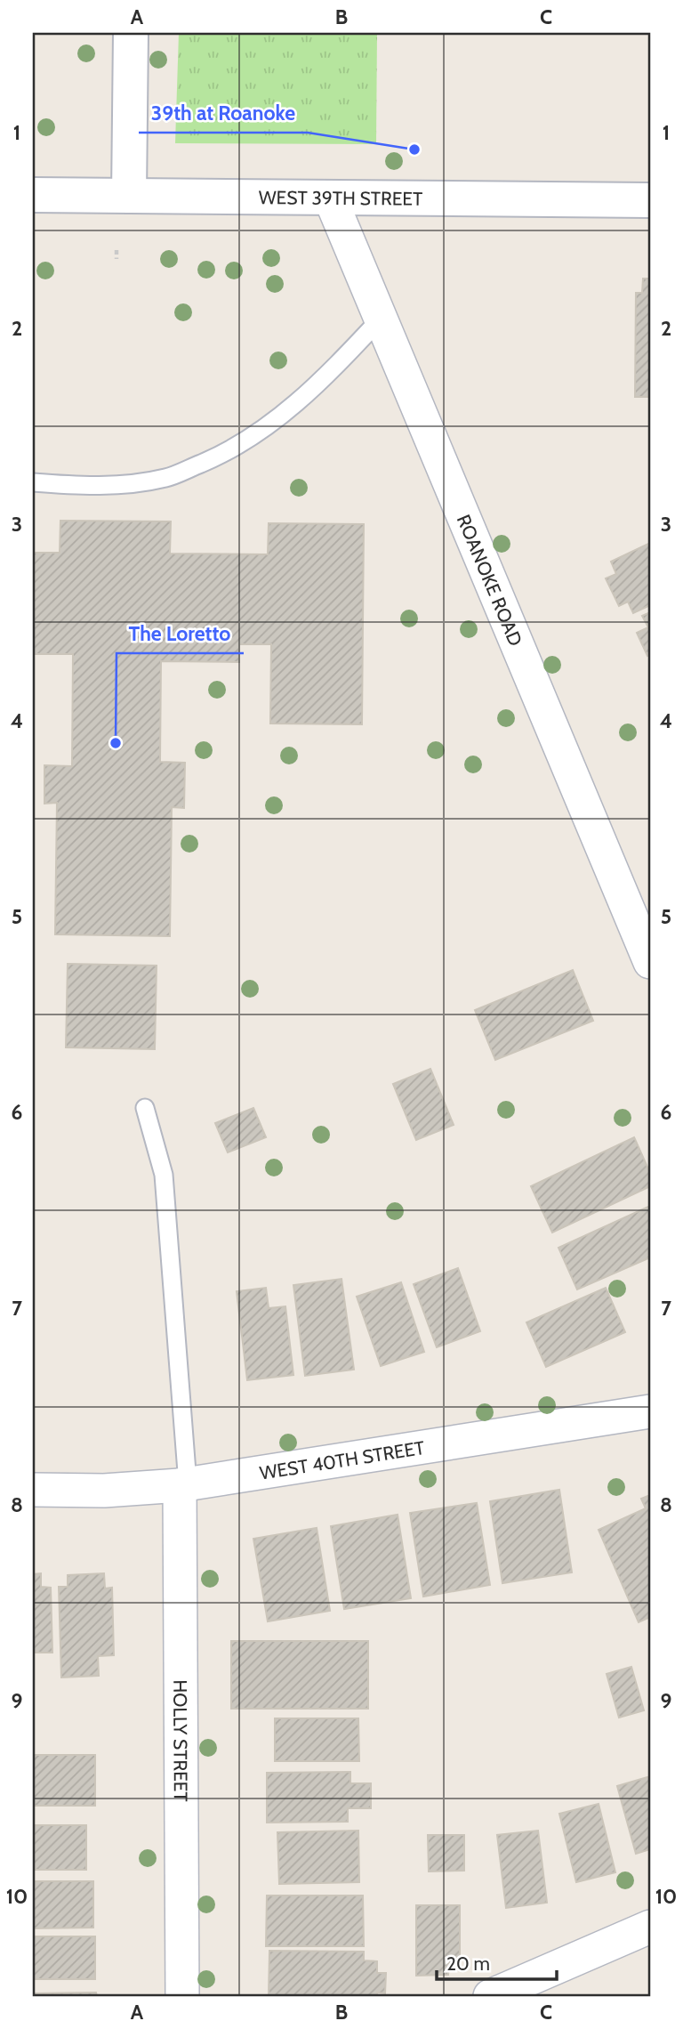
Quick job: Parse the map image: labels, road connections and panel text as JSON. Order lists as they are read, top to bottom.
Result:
{
  "streets": {
    "main road": ["WEST 39TH STREET"],
    "street": ["ROANOKE ROAD", "WEST 40TH STREET", "HOLLY STREET"]
  },
  "crossings": [
    ["WEST 39TH STREET", "ROANOKE ROAD"],
    ["WEST 40TH STREET", "HOLLY STREET"]
  ],
  "places": ["39th at Roanoke", "The Loretto"],
  "scale_bar": "20 m",
  "grid": {
    "columns": ["A", "B", "C"],
    "rows": [
      "1",
      "2",
      "3",
      "4",
      "5",
      "6",
      "7",
      "8",
      "9",
      "10"
    ]
  }
}
